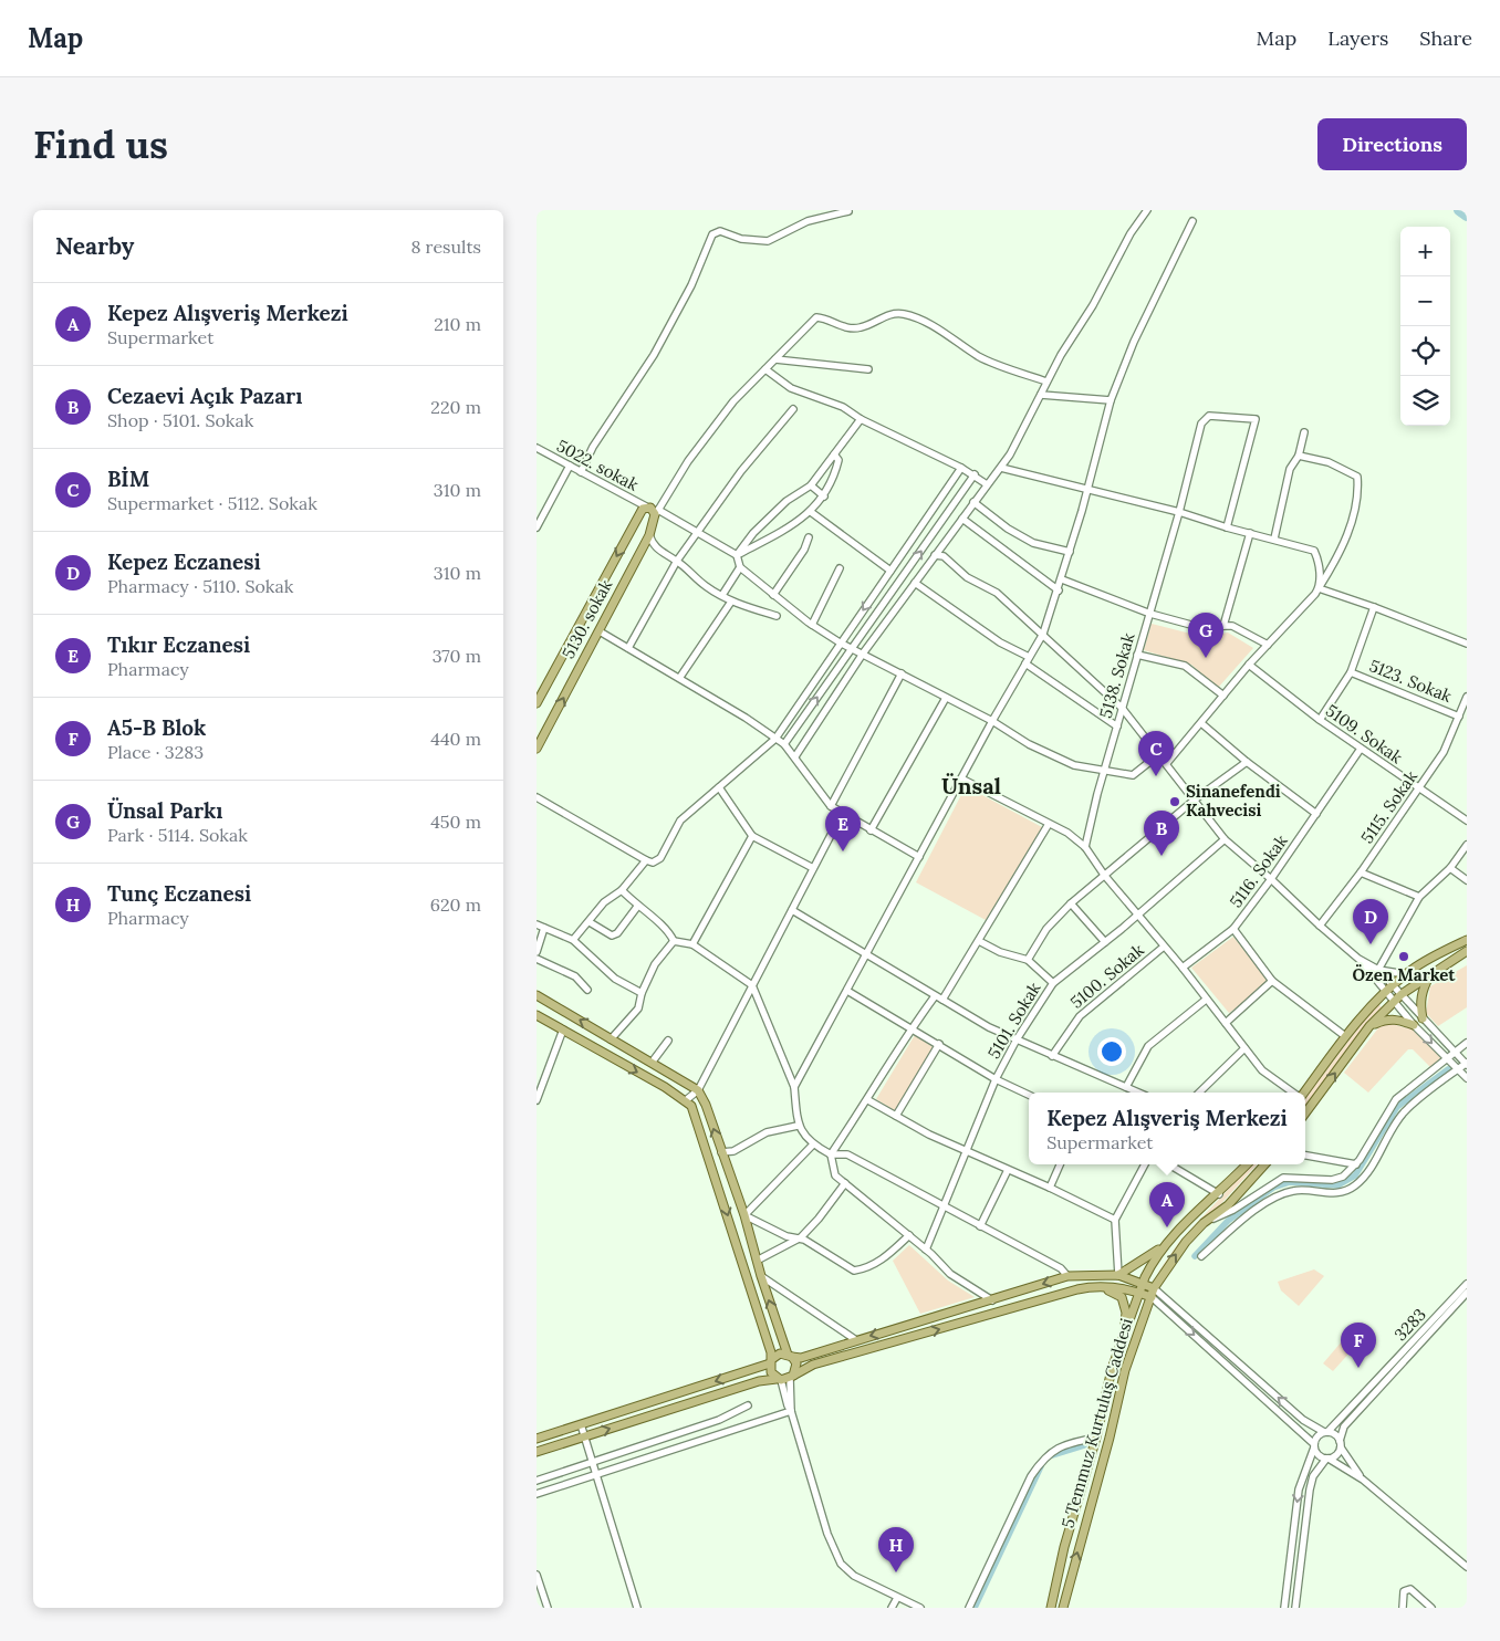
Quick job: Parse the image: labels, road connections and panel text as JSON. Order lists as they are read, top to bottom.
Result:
{
  "streets": {
    "main road": ["5130. sokak", "5 Temmuz Kurtuluş Caddesi"],
    "street": [
      "5022. sokak",
      "5138. Sokak",
      "5123. Sokak",
      "5109. Sokak",
      "5115. Sokak",
      "5116. Sokak",
      "5100. Sokak",
      "5101. Sokak",
      "3283"
    ]
  },
  "crossings": [
    ["5123. Sokak", "5115. Sokak"],
    ["5109. Sokak", "5115. Sokak"],
    ["5109. Sokak", "5116. Sokak"]
  ],
  "districts": ["Ünsal"],
  "places": ["Sinanefendi Kahvecisi", "Özen Market"],
  "page": {
    "header": "Map",
    "nav": ["Map", "Layers", "Share"],
    "buttons": "Directions",
    "title": "Find us",
    "heading": ["Nearby", "8 results"],
    "map_buttons": ["+", "−"],
    "list": [
      {
        "mark": "A",
        "name": "Kepez Alışveriş Merkezi",
        "note": "Supermarket",
        "value": "210 m"
      },
      {
        "mark": "B",
        "name": "Cezaevi Açık Pazarı",
        "note": "Shop · 5101. Sokak",
        "value": "220 m"
      },
      {
        "mark": "C",
        "name": "BİM",
        "note": "Supermarket · 5112. Sokak",
        "value": "310 m"
      },
      {
        "mark": "D",
        "name": "Kepez Eczanesi",
        "note": "Pharmacy · 5110. Sokak",
        "value": "310 m"
      },
      {
        "mark": "E",
        "name": "Tıkır Eczanesi",
        "note": "Pharmacy",
        "value": "370 m"
      },
      {
        "mark": "F",
        "name": "A5-B Blok",
        "note": "Place · 3283",
        "value": "440 m"
      },
      {
        "mark": "G",
        "name": "Ünsal Parkı",
        "note": "Park · 5114. Sokak",
        "value": "450 m"
      },
      {
        "mark": "H",
        "name": "Tunç Eczanesi",
        "note": "Pharmacy",
        "value": "620 m"
      }
    ],
    "pins": [
      "G",
      "C",
      "E",
      "B",
      "D",
      "A",
      "F",
      "H"
    ],
    "popup": ["Kepez Alışveriş Merkezi", "Supermarket"]
  }
}
